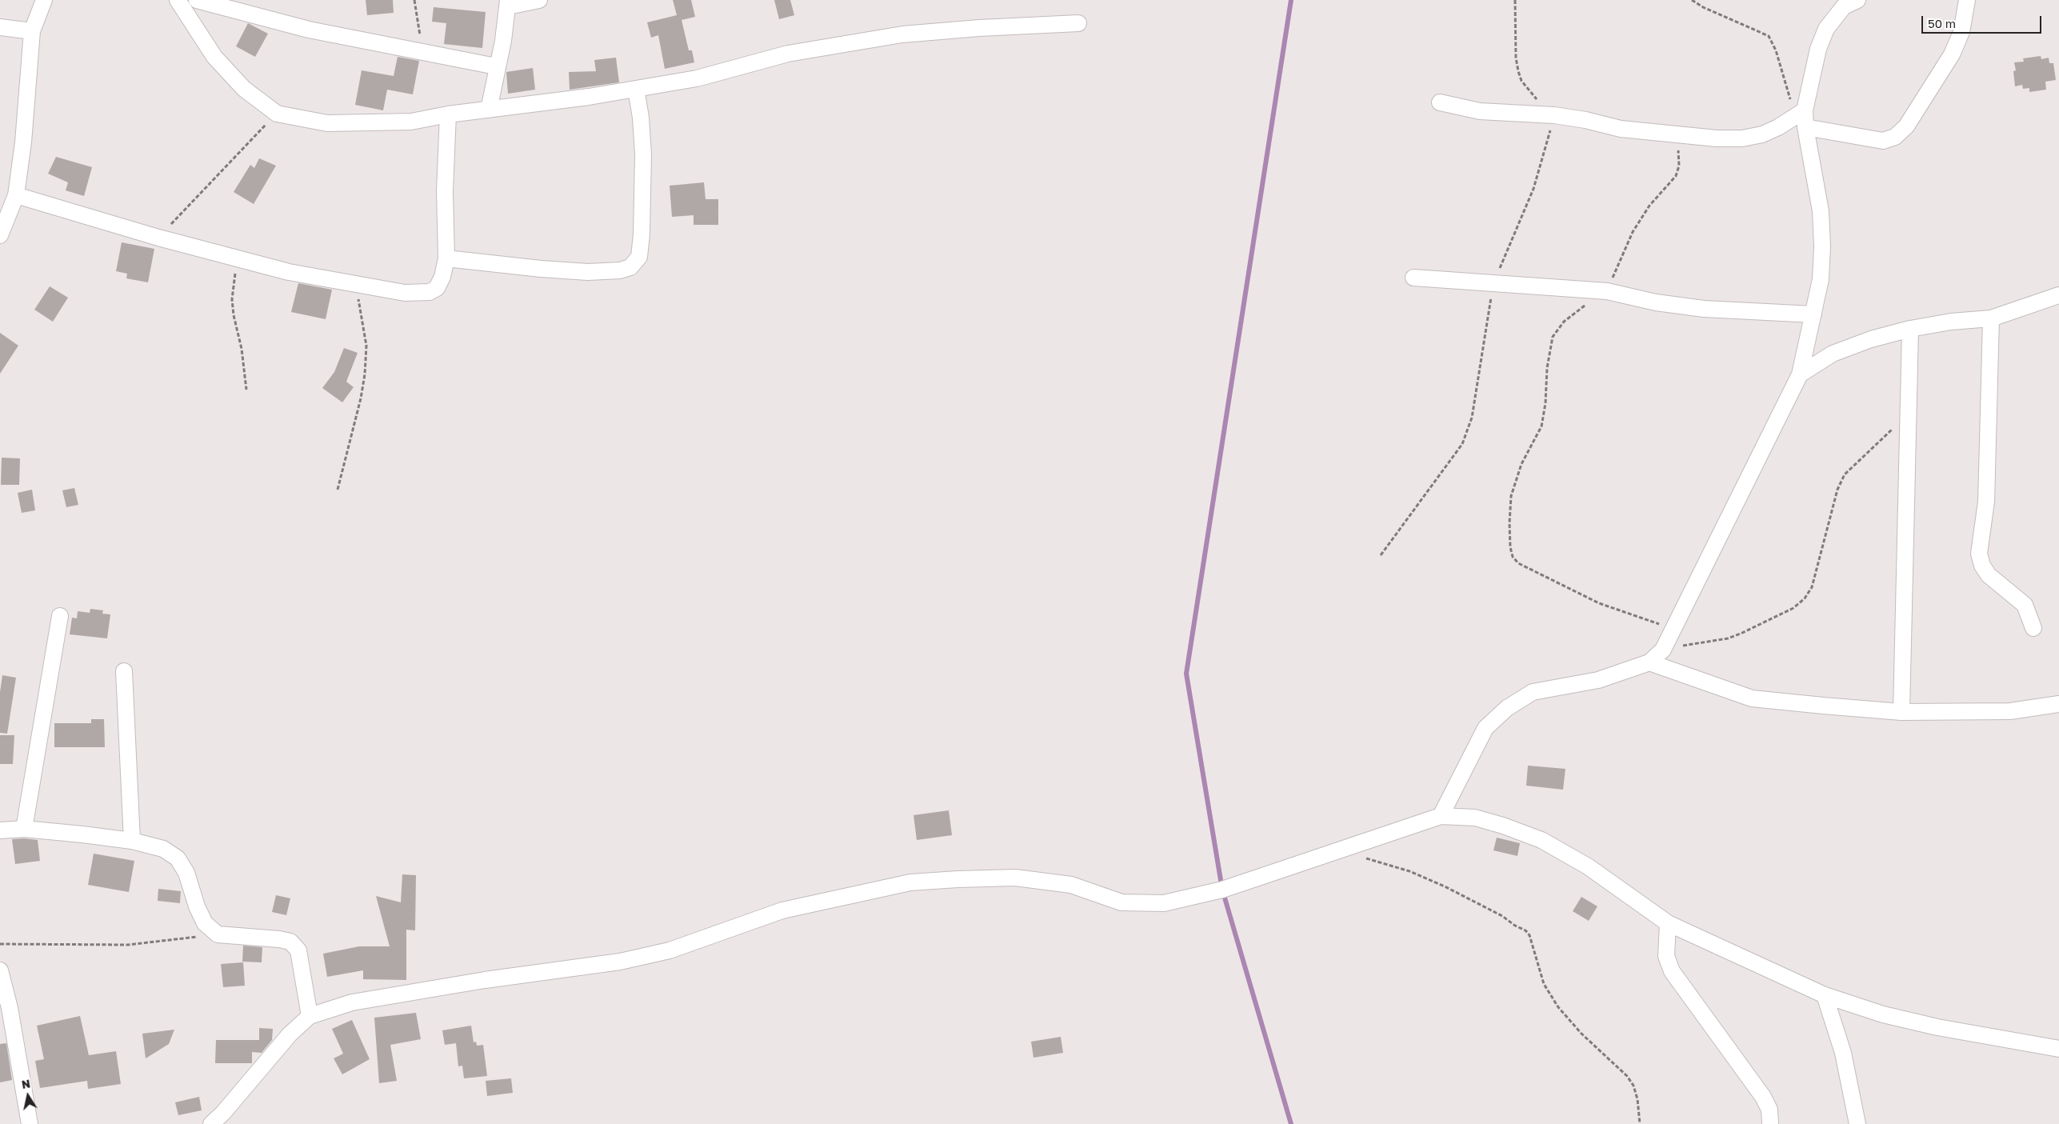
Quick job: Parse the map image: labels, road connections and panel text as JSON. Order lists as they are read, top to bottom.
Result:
{
  "scale_bar": "50 m",
  "north": "top"
}
